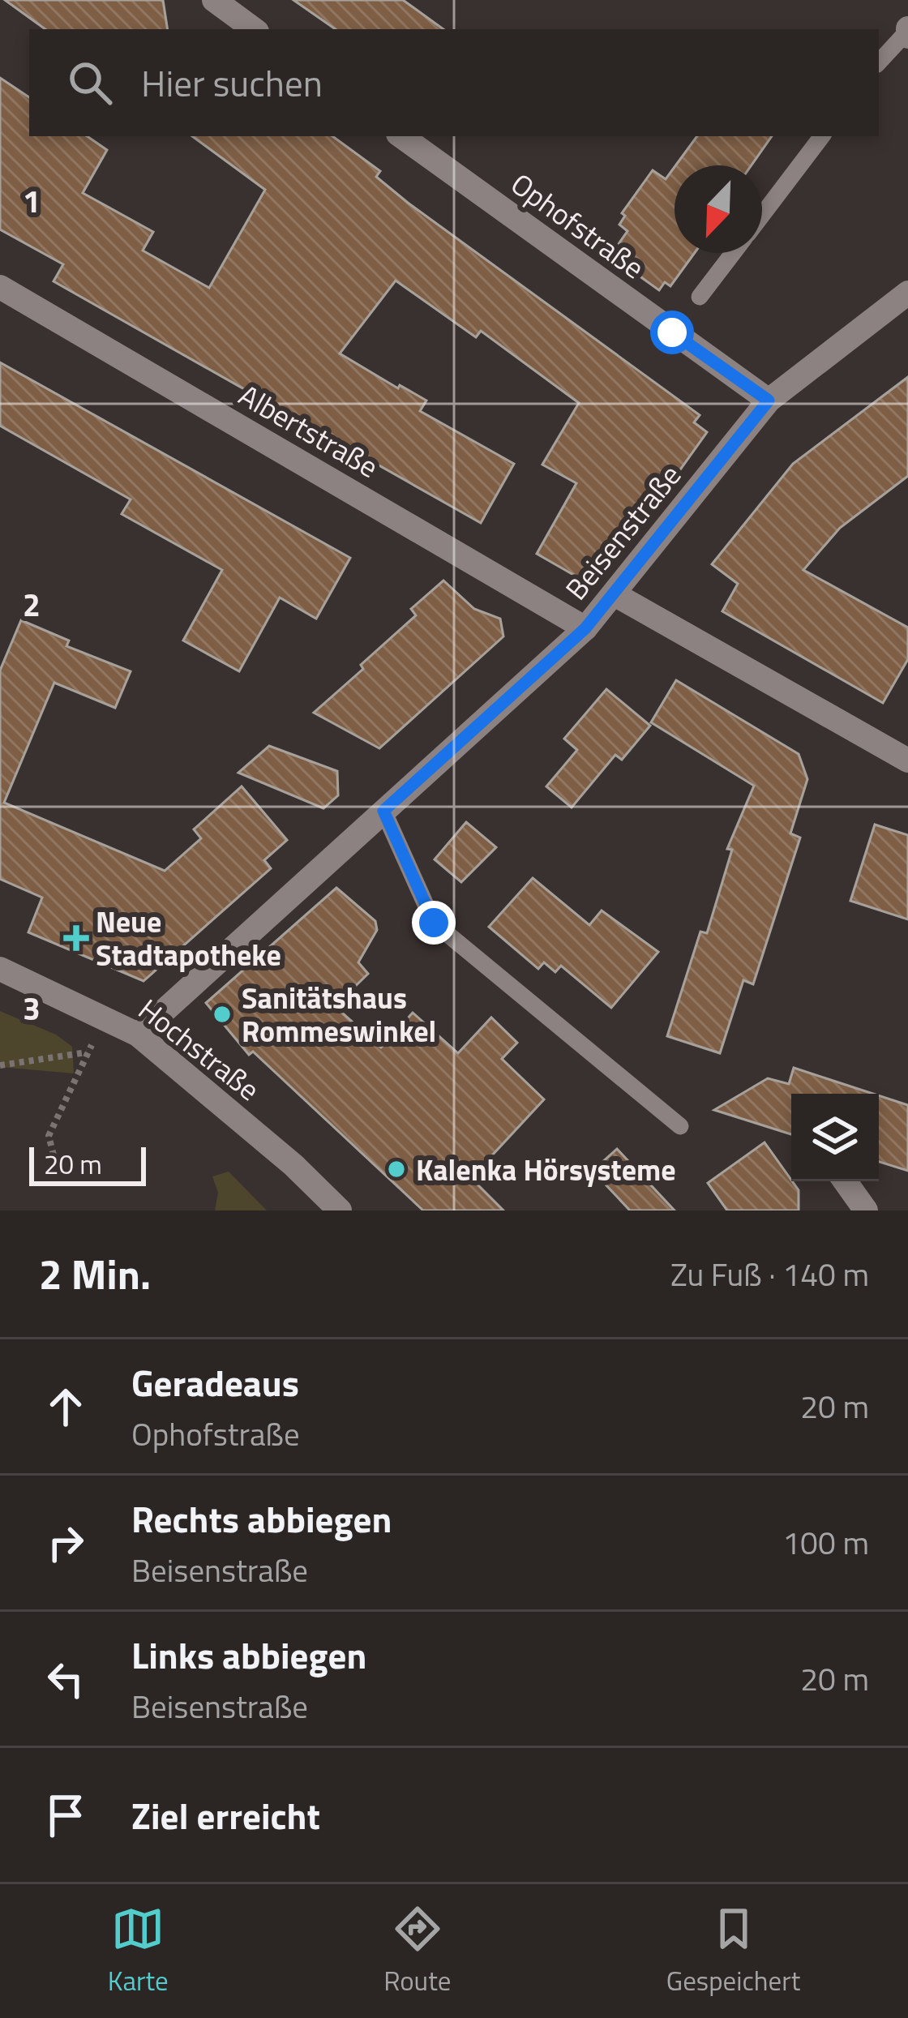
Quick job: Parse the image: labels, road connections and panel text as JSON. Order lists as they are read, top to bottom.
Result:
{
  "streets": {
    "street": [
      "Ophofstraße",
      "Albertstraße",
      "Beisenstraße",
      "Hochstraße"
    ]
  },
  "crossings": [
    ["Ophofstraße", "Beisenstraße"],
    ["Albertstraße", "Beisenstraße"],
    ["Beisenstraße", "Hochstraße"]
  ],
  "places": {
    "health": ["Neue Stadtapotheke"],
    "other": ["Sanitätshaus Rommeswinkel", "Kalenka Hörsysteme"]
  },
  "scale_bar": "20 m",
  "north": "bottom left",
  "page": {
    "search": "Hier suchen",
    "scale": "20 m",
    "heading": ["2 Min.", "Zu Fuß · 140 m"],
    "list": [
      ["Geradeaus", "Ophofstraße", "20 m"],
      ["Rechts abbiegen", "Beisenstraße", "100 m"],
      ["Links abbiegen", "Beisenstraße", "20 m"],
      "Ziel erreicht"
    ],
    "nav": ["Karte", "Route", "Gespeichert"]
  },
  "grid": {
    "rows": ["1", "2", "3"]
  }
}
